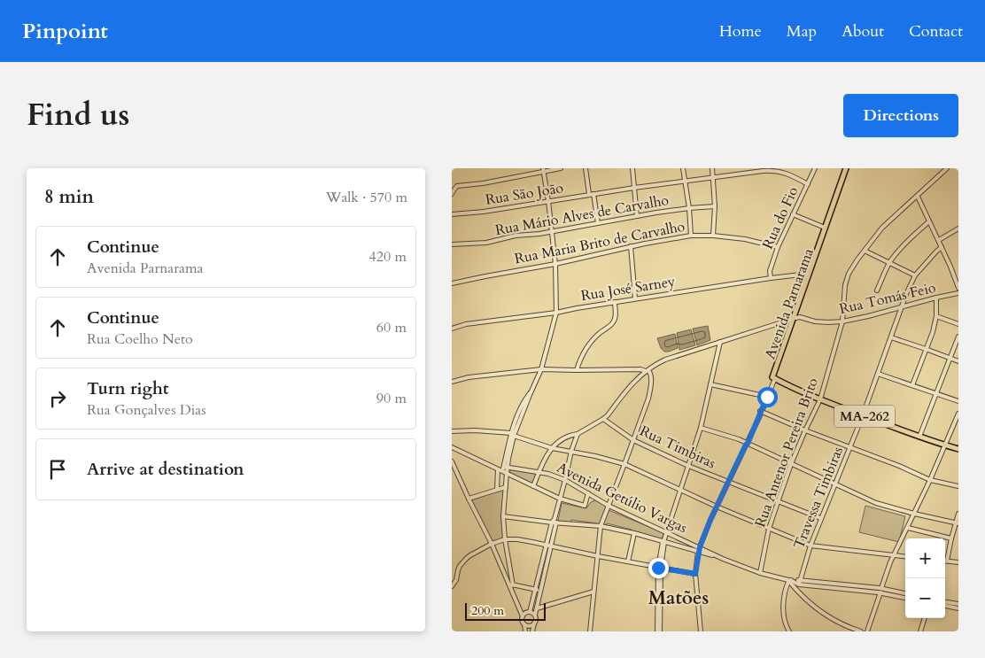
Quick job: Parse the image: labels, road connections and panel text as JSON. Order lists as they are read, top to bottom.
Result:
{
  "streets": {
    "main road": ["Avenida Parnarama", "MA-262"],
    "street": [
      "Rua São João",
      "Rua Mário Alves de Carvalho",
      "Rua do Fio",
      "Rua Maria Brito de Carvalho",
      "Rua José Sarney",
      "Rua Tomás Feio",
      "Rua Timbiras",
      "Rua Antenor Pereira Brito",
      "Avenida Getúlio Vargas",
      "Travessa Timbiras"
    ]
  },
  "crossings": [
    ["Rua São João", "Rua do Fio"],
    ["Rua do Fio", "Rua Maria Brito de Carvalho"],
    ["Rua do Fio", "Rua José Sarney"],
    ["Rua José Sarney", "Avenida Parnarama"],
    ["Rua Tomás Feio", "Avenida Parnarama"],
    ["Rua Tomás Feio", "Rua Antenor Pereira Brito"],
    ["Rua Tomás Feio", "Travessa Timbiras"],
    ["Avenida Parnarama", "MA-262"],
    ["Avenida Parnarama", "Rua Timbiras"],
    ["Avenida Parnarama", "Avenida Getúlio Vargas"],
    ["MA-262", "Rua Antenor Pereira Brito"],
    ["MA-262", "Travessa Timbiras"],
    ["Rua Timbiras", "Rua Antenor Pereira Brito"],
    ["Rua Timbiras", "Travessa Timbiras"]
  ],
  "districts": ["Matões"],
  "scale_bar": "200 m",
  "page": {
    "header": "Pinpoint",
    "nav": [
      "Home",
      "Map",
      "About",
      "Contact"
    ],
    "title": "Find us",
    "buttons": "Directions",
    "heading": ["8 min", "Walk · 570 m"],
    "list": [
      ["Continue", "Avenida Parnarama", "420 m"],
      ["Continue", "Rua Coelho Neto", "60 m"],
      ["Turn right", "Rua Gonçalves Dias", "90 m"],
      "Arrive at destination"
    ],
    "map_buttons": ["+", "−"],
    "scale": "200 m"
  }
}
